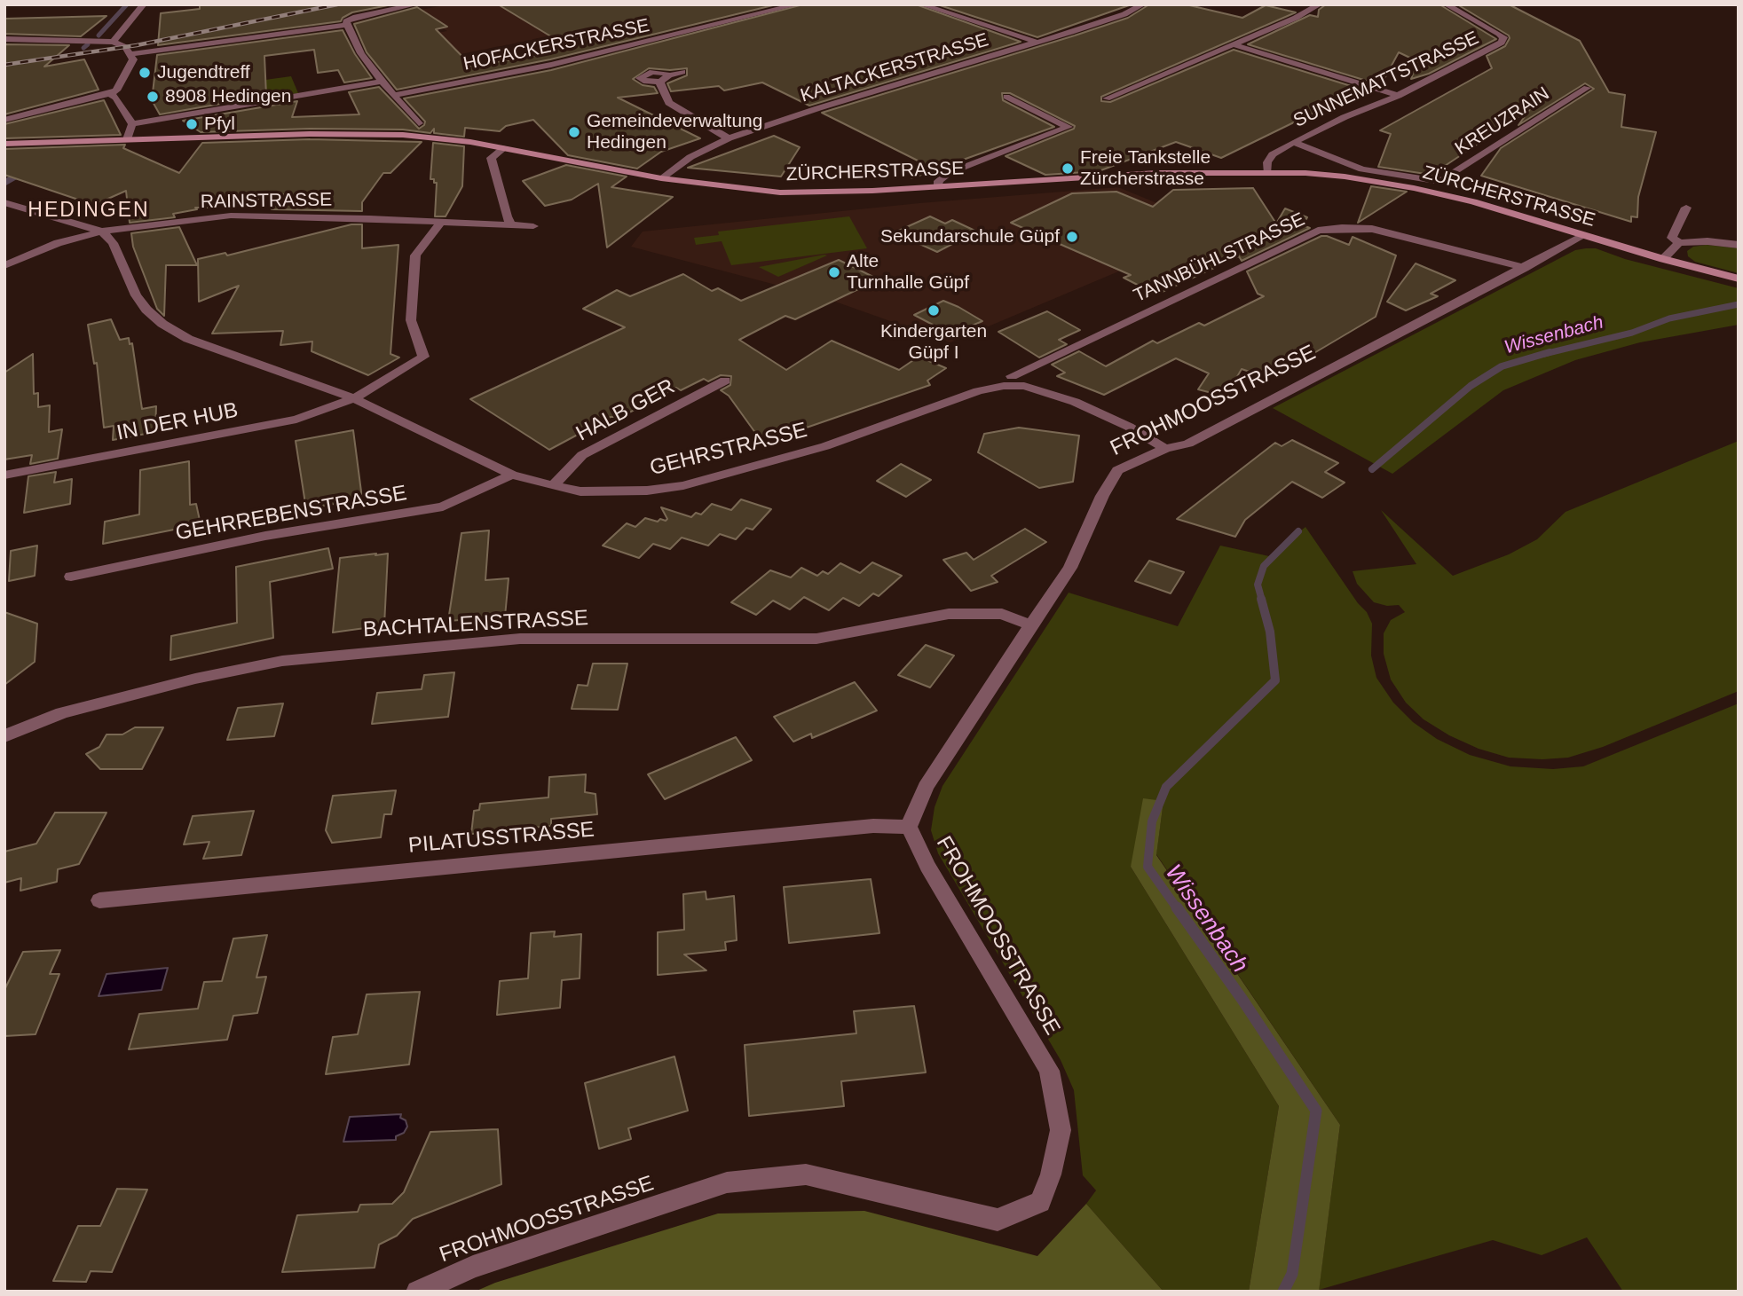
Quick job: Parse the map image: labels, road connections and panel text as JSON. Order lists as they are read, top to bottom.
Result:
{
  "streets": {
    "main road": ["ZÜRCHERSTRASSE"],
    "street": [
      "HOFACKERSTRASSE",
      "KALTACKERSTRASSE",
      "SUNNEMATTSTRASSE",
      "KREUZRAIN",
      "RAINSTRASSE",
      "TANNBÜHLSTRASSE",
      "FROHMOOSSTRASSE",
      "HALB GER",
      "IN DER HUB",
      "GEHRSTRASSE",
      "GEHRREBENSTRASSE",
      "BACHTALENSTRASSE",
      "PILATUSSTRASSE"
    ]
  },
  "crossings": [
    ["KALTACKERSTRASSE", "ZÜRCHERSTRASSE"],
    ["SUNNEMATTSTRASSE", "KREUZRAIN"],
    ["SUNNEMATTSTRASSE", "ZÜRCHERSTRASSE"],
    ["ZÜRCHERSTRASSE", "FROHMOOSSTRASSE"],
    ["RAINSTRASSE", "IN DER HUB"],
    ["RAINSTRASSE", "GEHRSTRASSE"],
    ["TANNBÜHLSTRASSE", "FROHMOOSSTRASSE"],
    ["FROHMOOSSTRASSE", "GEHRSTRASSE"],
    ["FROHMOOSSTRASSE", "BACHTALENSTRASSE"],
    ["FROHMOOSSTRASSE", "PILATUSSTRASSE"],
    ["HALB GER", "GEHRSTRASSE"],
    ["IN DER HUB", "GEHRSTRASSE"],
    ["GEHRSTRASSE", "GEHRREBENSTRASSE"]
  ],
  "districts": ["HEDINGEN"],
  "water": ["Wissenbach"],
  "places": [
    "Jugendtreff",
    "8908 Hedingen",
    "Pfyl",
    "Gemeindeverwaltung Hedingen",
    "Freie Tankstelle Zürcherstrasse",
    "Sekundarschule Güpf",
    "Alte Turnhalle Güpf",
    "Kindergarten Güpf I"
  ]
}
